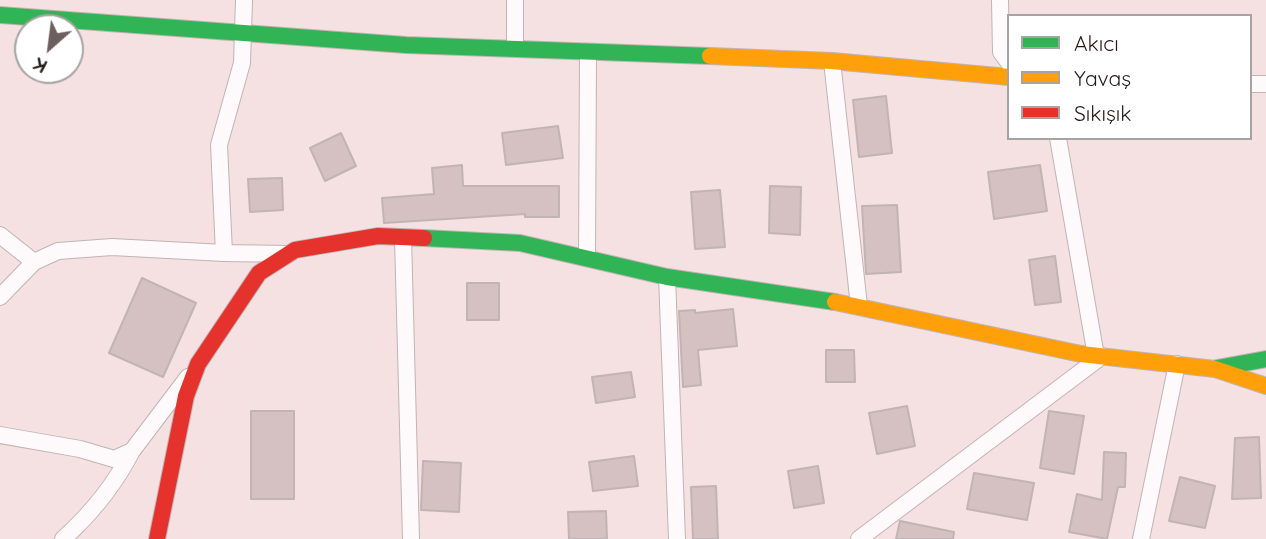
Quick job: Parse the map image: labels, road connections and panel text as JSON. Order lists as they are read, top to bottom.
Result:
{
  "legend": ["Akıcı", "Yavaş", "Sıkışık"],
  "north": "bottom left"
}
